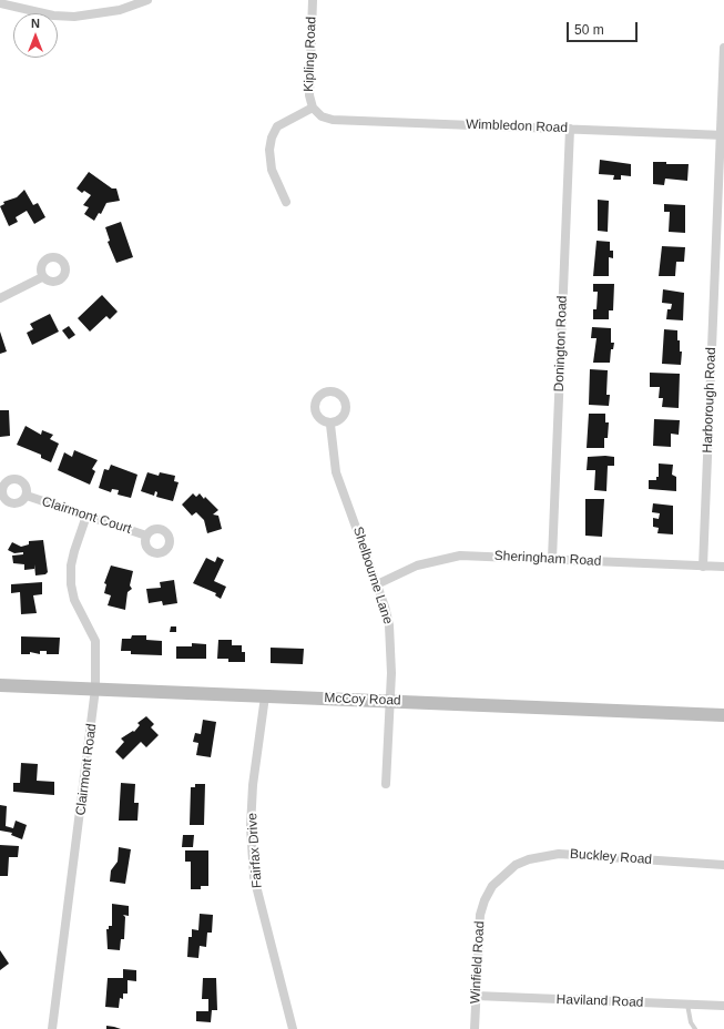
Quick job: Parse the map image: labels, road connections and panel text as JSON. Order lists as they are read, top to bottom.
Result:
{
  "streets": {
    "main road": ["McCoy Road"],
    "street": [
      "Kipling Road",
      "Wimbledon Road",
      "Donington Road",
      "Harborough Road",
      "Clairmont Court",
      "Sheringham Road",
      "Shelbourne Lane",
      "Clairmont Road",
      "Fairfax Drive",
      "Buckley Road",
      "Winfield Road",
      "Haviland Road"
    ]
  },
  "crossings": [
    ["Kipling Road", "Wimbledon Road"],
    ["Wimbledon Road", "Donington Road"],
    ["Wimbledon Road", "Harborough Road"],
    ["Donington Road", "Sheringham Road"],
    ["Harborough Road", "Sheringham Road"],
    ["Clairmont Court", "Clairmont Road"],
    ["Sheringham Road", "Shelbourne Lane"],
    ["Shelbourne Lane", "McCoy Road"],
    ["McCoy Road", "Clairmont Road"],
    ["McCoy Road", "Fairfax Drive"],
    ["Buckley Road", "Winfield Road"],
    ["Winfield Road", "Haviland Road"]
  ],
  "scale_bar": "50 m",
  "north": "top"
}
